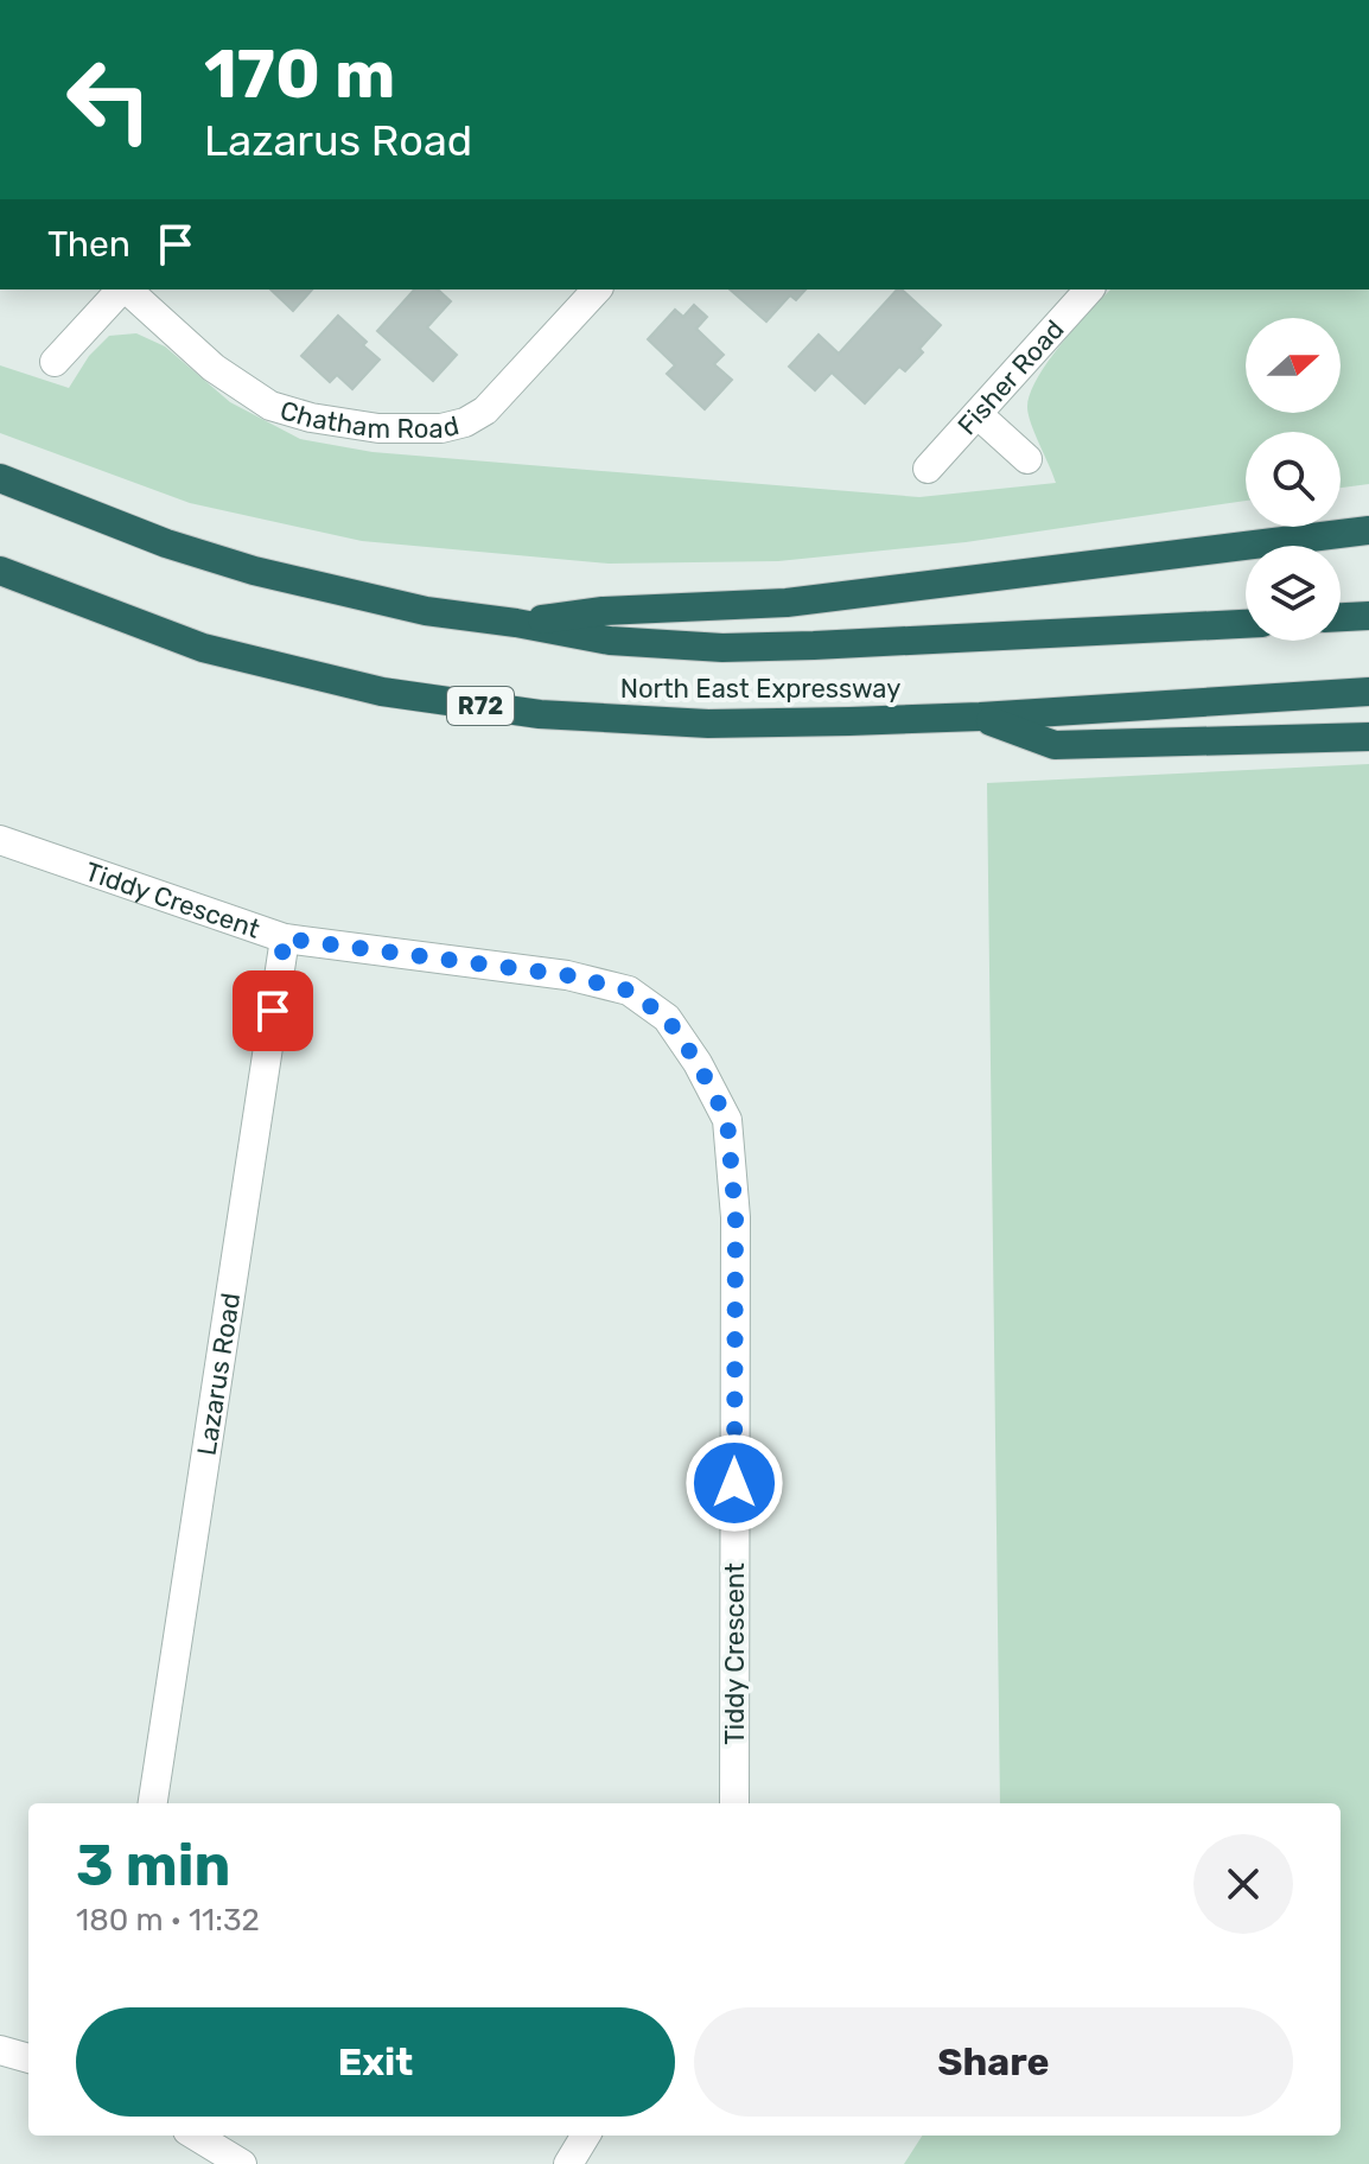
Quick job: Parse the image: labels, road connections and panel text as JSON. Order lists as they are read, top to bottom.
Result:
{
  "streets": {
    "highway": ["North East Expressway", "R72"],
    "street": [
      "Fisher Road",
      "Chatham Road",
      "Tiddy Crescent",
      "Lazarus Road"
    ]
  },
  "crossings": [
    ["Tiddy Crescent", "Lazarus Road"]
  ],
  "north": "right",
  "page": {
    "turn": ["170 m", "Lazarus Road"],
    "then": "Then",
    "heading": ["3 min", "180 m · 11:32"],
    "buttons": ["Exit", "Share"]
  }
}
